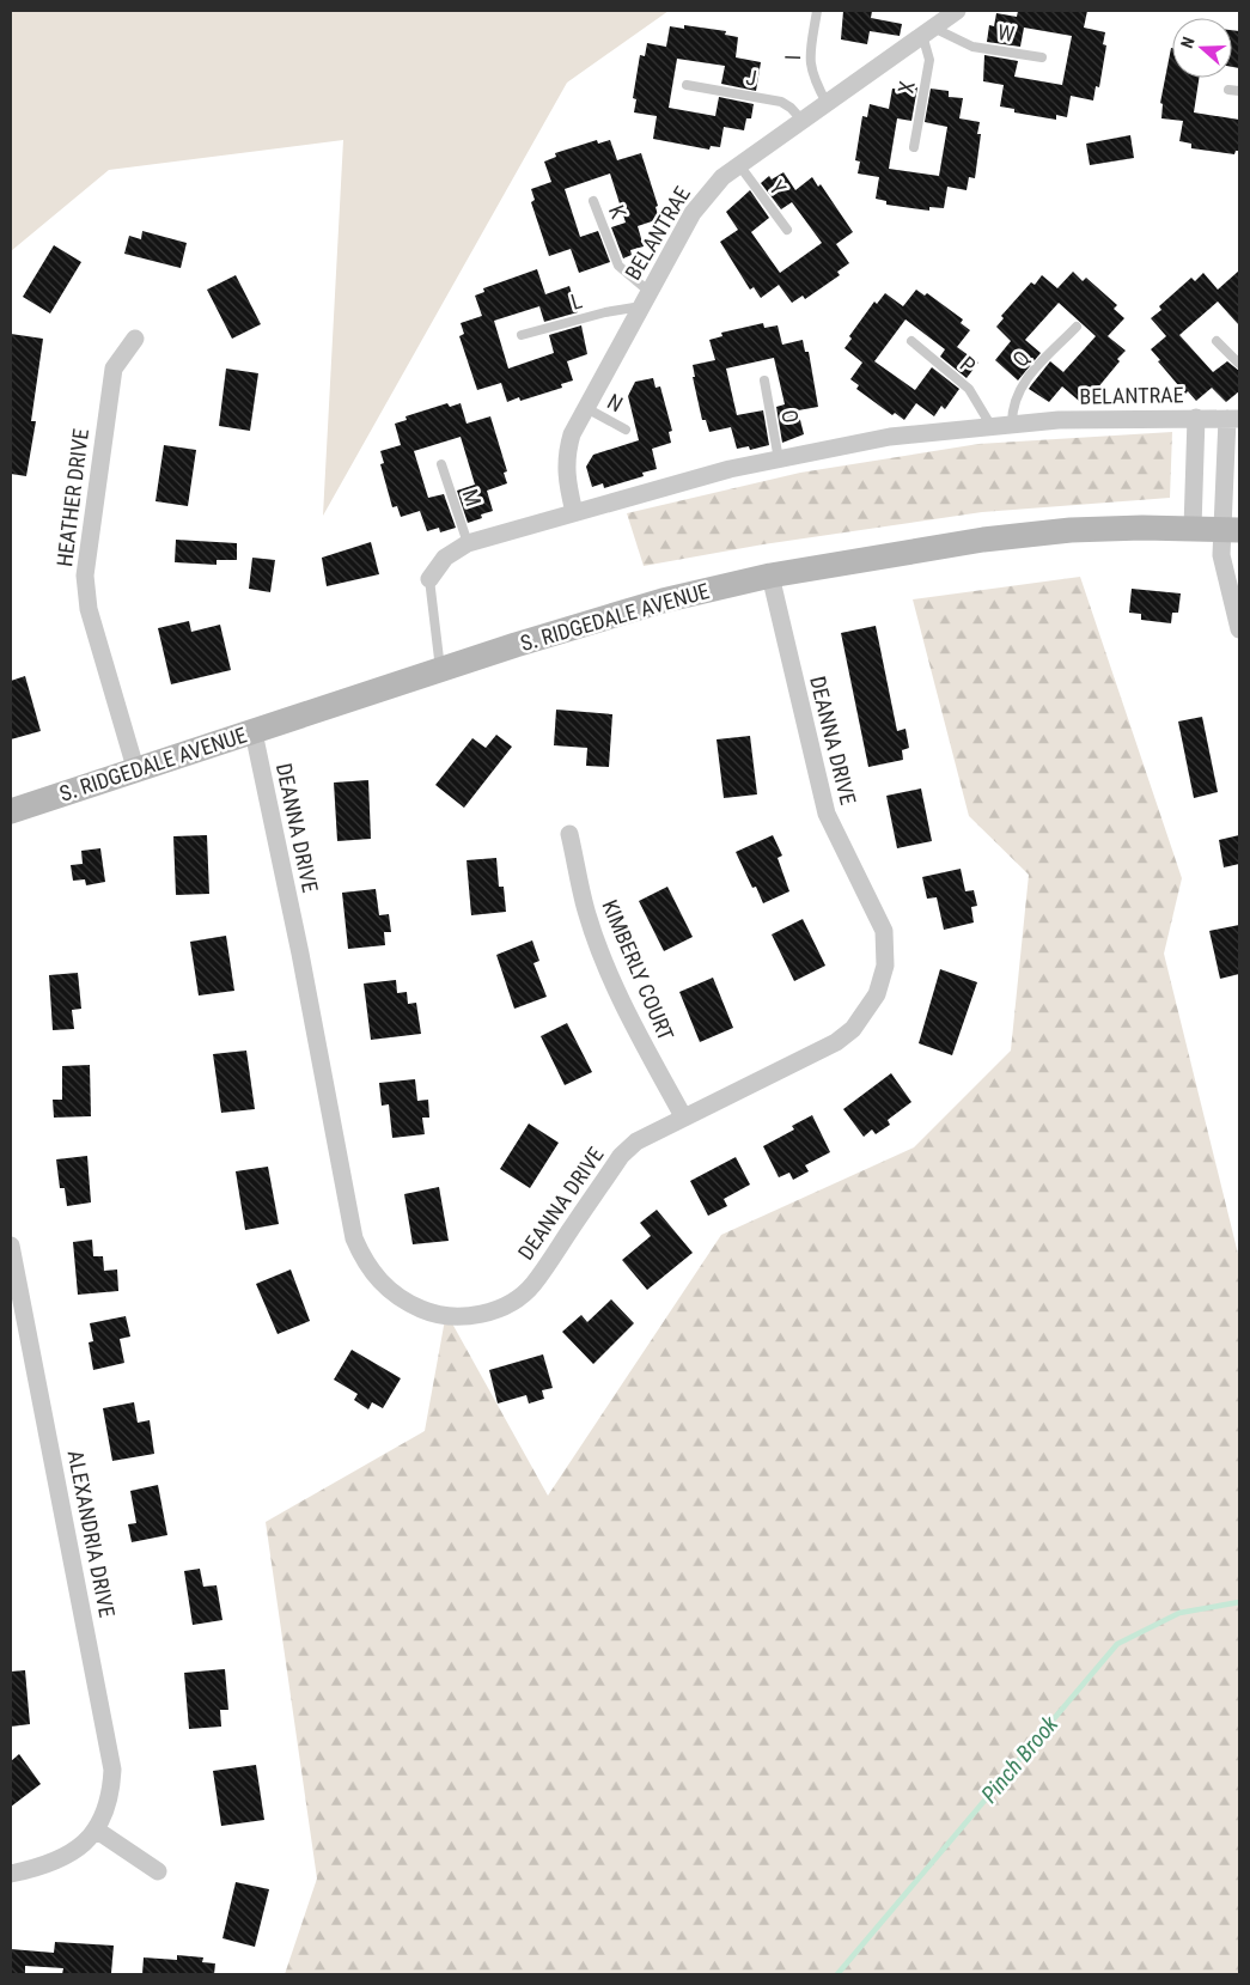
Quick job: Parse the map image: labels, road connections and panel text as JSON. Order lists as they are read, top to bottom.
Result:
{
  "streets": {
    "main road": ["S. RIDGEDALE AVENUE"],
    "street": [
      "BELANTRAE",
      "HEATHER DRIVE",
      "DEANNA DRIVE",
      "KIMBERLY COURT",
      "ALEXANDRIA DRIVE"
    ],
    "lane": [
      "W",
      "I",
      "J",
      "X",
      "Y",
      "K",
      "L",
      "Q",
      "P",
      "N",
      "O",
      "M"
    ]
  },
  "crossings": [
    ["W", "X"],
    ["W", "BELANTRAE"],
    ["I", "BELANTRAE"],
    ["J", "BELANTRAE"],
    ["X", "BELANTRAE"],
    ["Y", "BELANTRAE"],
    ["K", "BELANTRAE"],
    ["K", "L"],
    ["BELANTRAE", "L"],
    ["BELANTRAE", "Q"],
    ["BELANTRAE", "P"],
    ["BELANTRAE", "N"],
    ["BELANTRAE", "O"],
    ["BELANTRAE", "M"],
    ["BELANTRAE", "S. RIDGEDALE AVENUE"],
    ["HEATHER DRIVE", "S. RIDGEDALE AVENUE"],
    ["S. RIDGEDALE AVENUE", "DEANNA DRIVE"],
    ["DEANNA DRIVE", "KIMBERLY COURT"]
  ],
  "water": ["Pinch Brook"],
  "north": "left"
}
